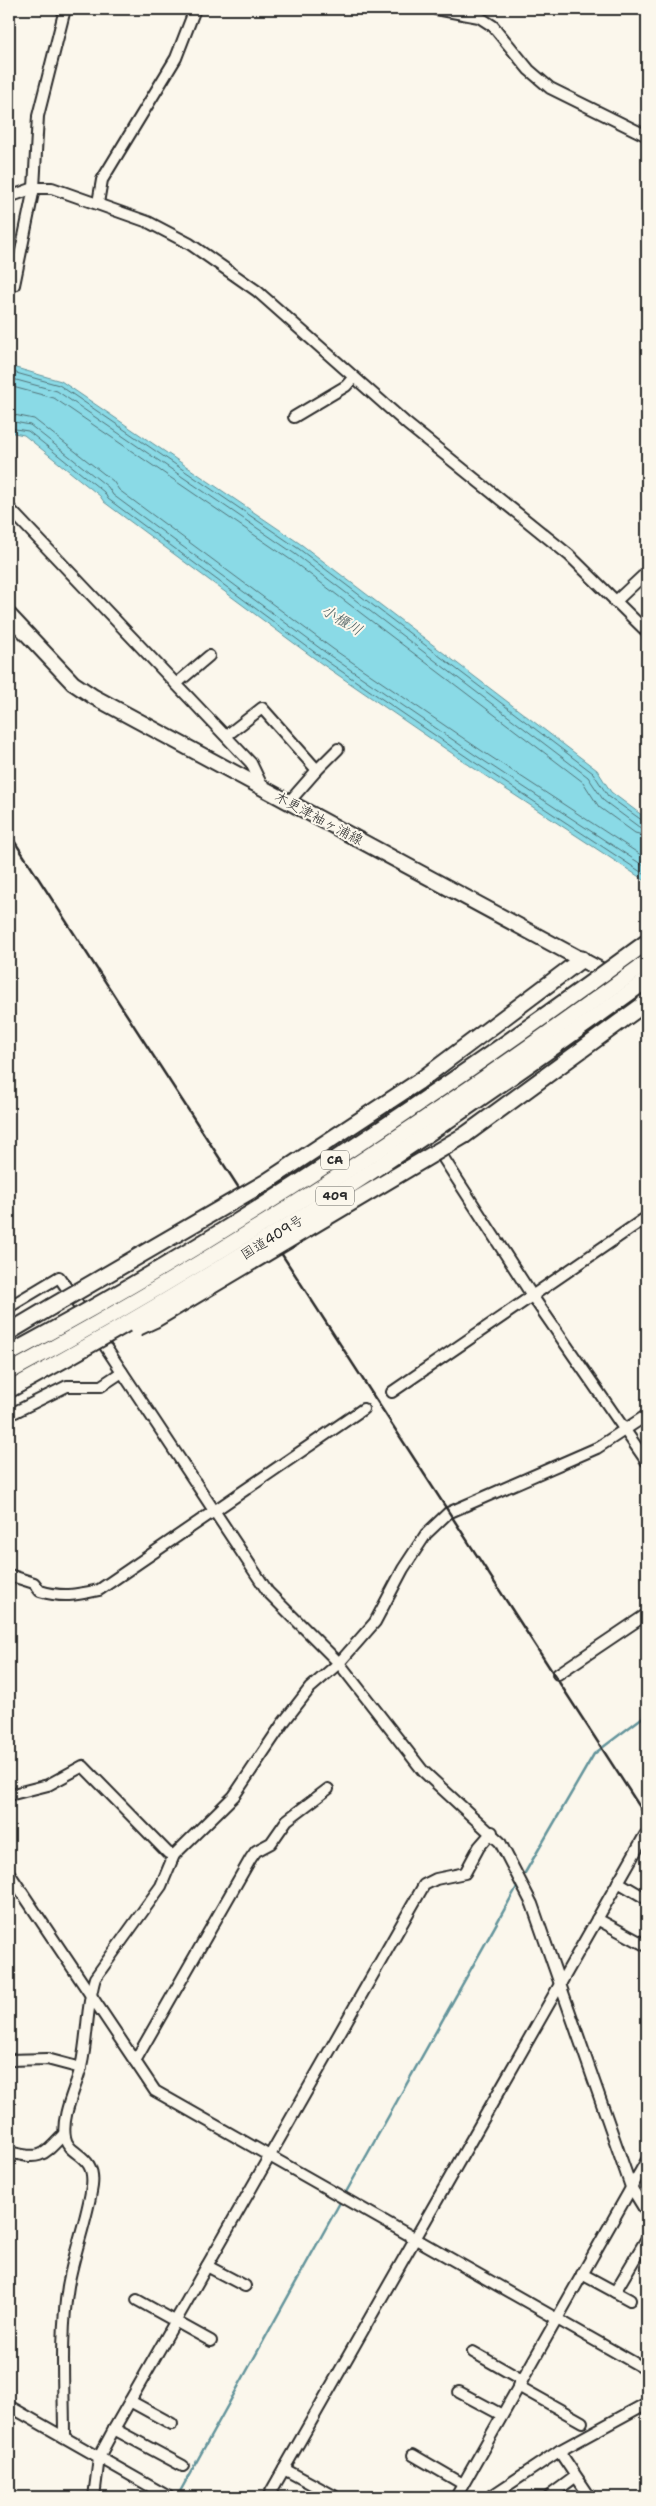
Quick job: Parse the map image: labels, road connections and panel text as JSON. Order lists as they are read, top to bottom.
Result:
{
  "streets": {
    "highway": ["CA", "409", "国道409号"],
    "main road": ["木更津袖ヶ浦線"]
  },
  "water": ["小櫃川"]
}
